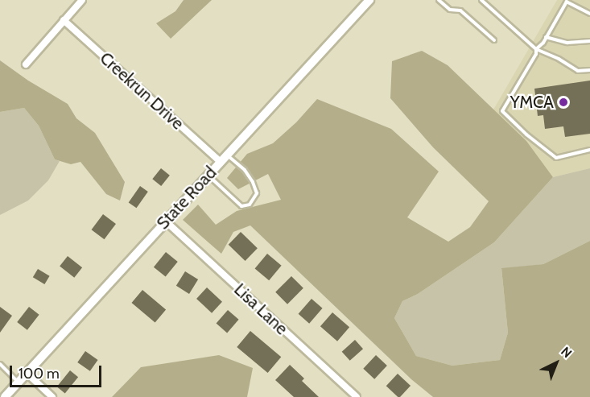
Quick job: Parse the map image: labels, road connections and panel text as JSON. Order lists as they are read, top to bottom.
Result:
{
  "streets": {
    "main road": ["State Road"],
    "street": ["Creekrun Drive", "Lisa Lane"]
  },
  "crossings": [
    ["Creekrun Drive", "State Road"],
    ["State Road", "Lisa Lane"]
  ],
  "places": ["YMCA"],
  "scale_bar": "100 m",
  "north": "top right"
}
